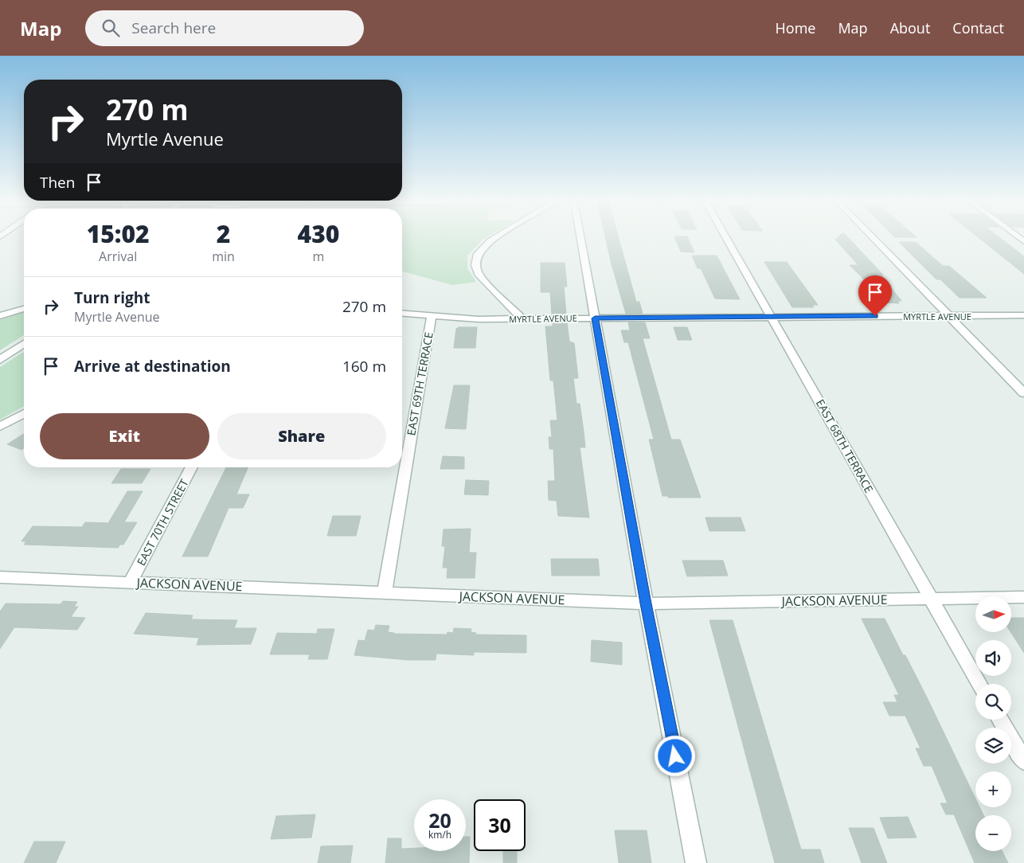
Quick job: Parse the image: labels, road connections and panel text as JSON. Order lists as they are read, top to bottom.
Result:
{
  "streets": {
    "street": [
      "MYRTLE AVENUE",
      "EAST 69TH TERRACE",
      "EAST 68TH TERRACE",
      "EAST 70TH STREET",
      "JACKSON AVENUE"
    ]
  },
  "crossings": [
    ["MYRTLE AVENUE", "EAST 69TH TERRACE"],
    ["MYRTLE AVENUE", "EAST 68TH TERRACE"],
    ["EAST 69TH TERRACE", "JACKSON AVENUE"],
    ["EAST 68TH TERRACE", "JACKSON AVENUE"],
    ["EAST 70TH STREET", "JACKSON AVENUE"]
  ],
  "north": "right",
  "page": {
    "header": "Map",
    "search": "Search here",
    "nav": [
      "Home",
      "Map",
      "About",
      "Contact"
    ],
    "turn": ["270 m", "Myrtle Avenue"],
    "then": "Then",
    "eta": [
      "15:02",
      "Arrival",
      "2",
      "min",
      "430",
      "m"
    ],
    "list": [
      {
        "name": "Turn right",
        "note": "Myrtle Avenue",
        "value": "270 m"
      },
      {
        "name": "Arrive at destination",
        "value": "160 m"
      }
    ],
    "buttons": ["Exit", "Share"],
    "map_buttons": ["+", "−"],
    "speed": "20 km/h",
    "limit": "30"
  }
}
